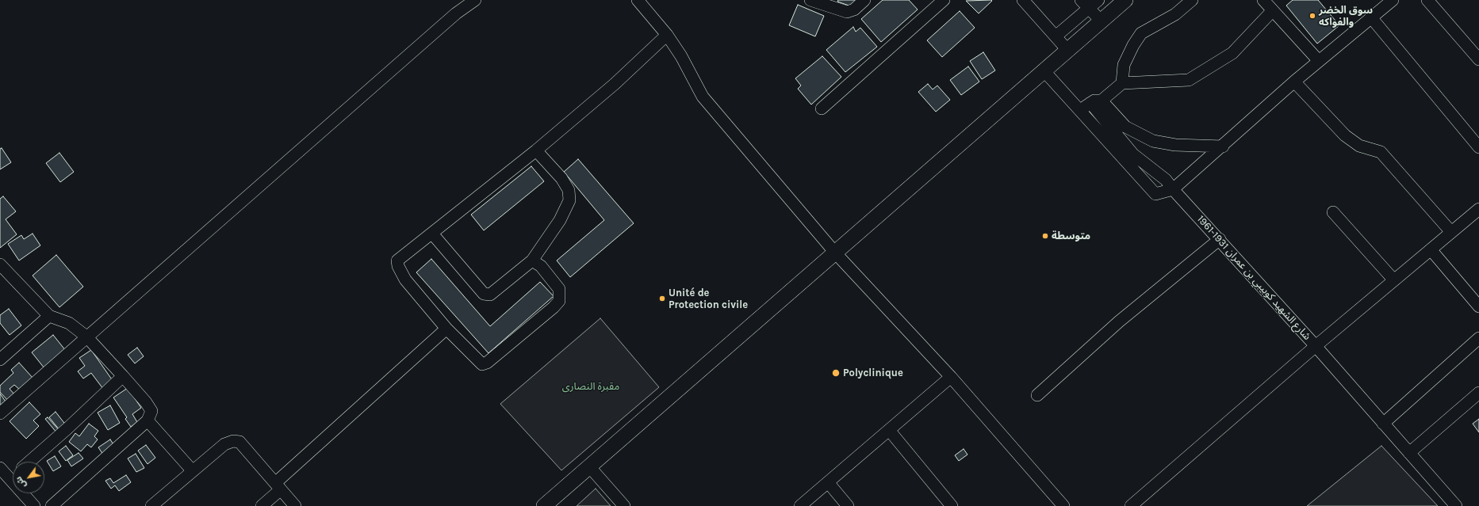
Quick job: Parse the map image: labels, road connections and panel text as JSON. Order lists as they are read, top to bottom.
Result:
{
  "streets": {
    "street": ["شارع الشهيد كوبيبي بن عمران 1931-1961"]
  },
  "parks": ["مقبرة النصارى"],
  "places": [
    "سوق الخضر والفواكه",
    "متوسطة",
    "Unité de Protection civile",
    "Polyclinique"
  ],
  "north": "bottom left"
}
